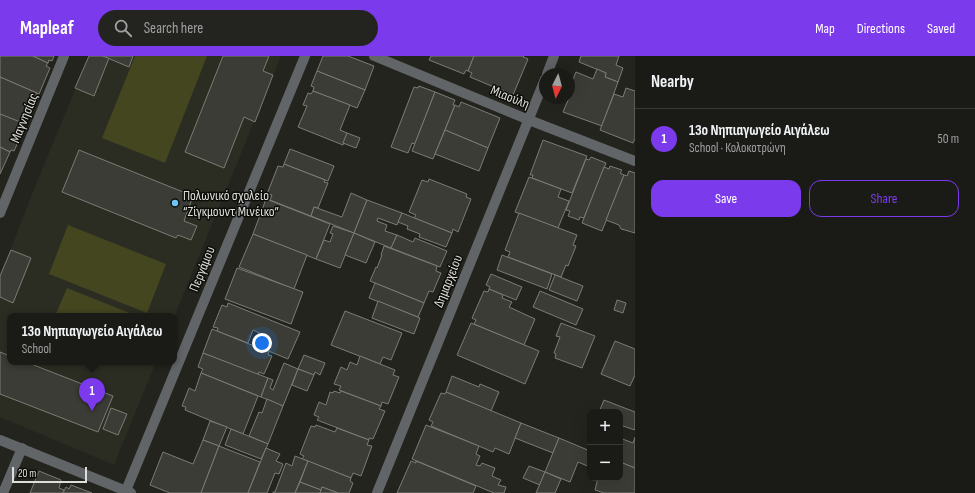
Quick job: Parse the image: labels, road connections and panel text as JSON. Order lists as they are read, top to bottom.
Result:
{
  "streets": {
    "street": [
      "Μιαούλη",
      "Μαγνησίας",
      "Περγάμου",
      "Δημαρχείου"
    ]
  },
  "crossings": [
    ["Μιαούλη", "Δημαρχείου"]
  ],
  "places": ["Πολωνικό σχολείο “Ζίγκμουντ Μινέικο”"],
  "scale_bar": "20 m",
  "north": "bottom",
  "page": {
    "header": "Mapleaf",
    "search": "Search here",
    "nav": ["Map", "Directions", "Saved"],
    "heading": "Nearby",
    "list": [
      {
        "mark": "1",
        "name": "13ο Νηπιαγωγείο Αιγάλεω",
        "note": "School · Κολοκοτρώνη",
        "value": "50 m"
      }
    ],
    "buttons": ["Save", "Share"],
    "popup": ["13ο Νηπιαγωγείο Αιγάλεω", "School"],
    "pins": "1",
    "map_buttons": ["+", "−"],
    "scale": "20 m"
  }
}
